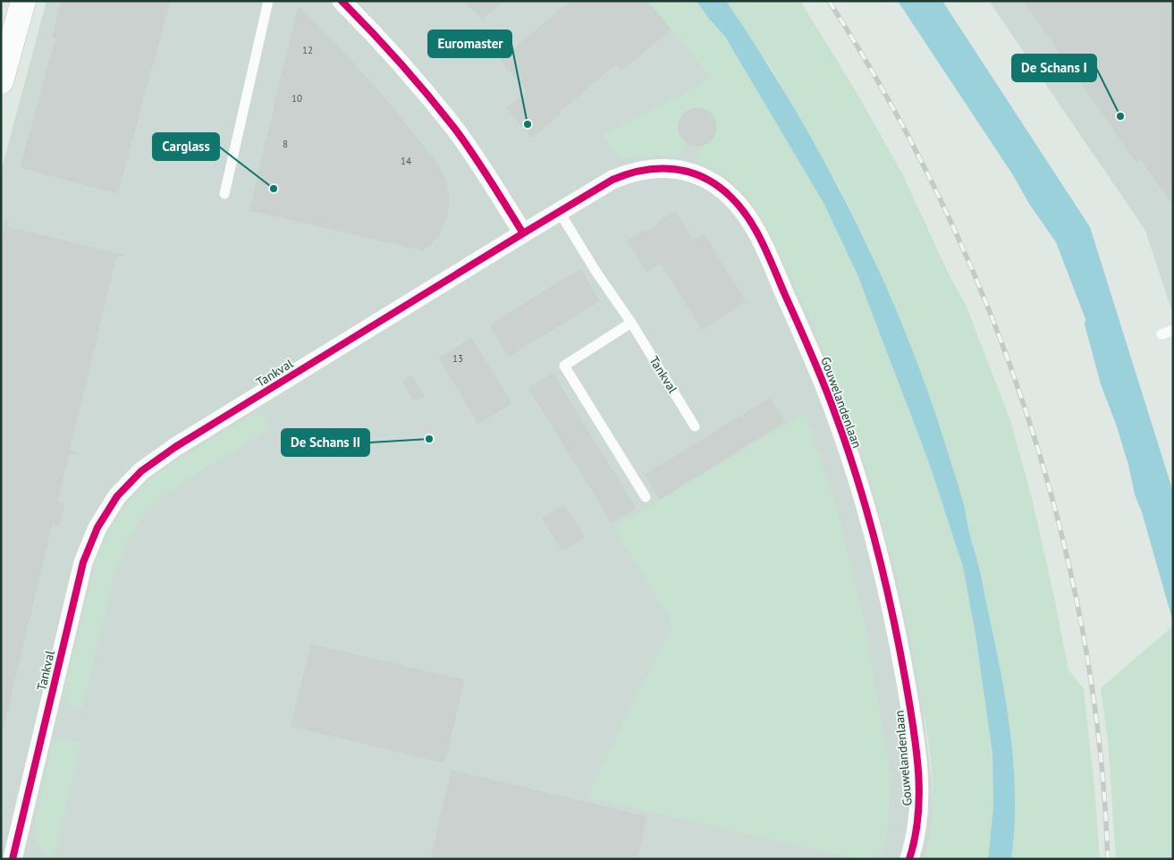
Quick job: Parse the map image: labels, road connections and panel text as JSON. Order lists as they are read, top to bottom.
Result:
{
  "streets": {
    "street": ["Tankval", "Gouwelandenlaan"]
  },
  "crossings": [
    ["Tankval", "Gouwelandenlaan"]
  ],
  "places": [
    "De Schans I",
    "Euromaster",
    "Carglass",
    "De Schans II"
  ],
  "house_numbers": [
    "12",
    "10",
    "8",
    "14",
    "13"
  ]
}
